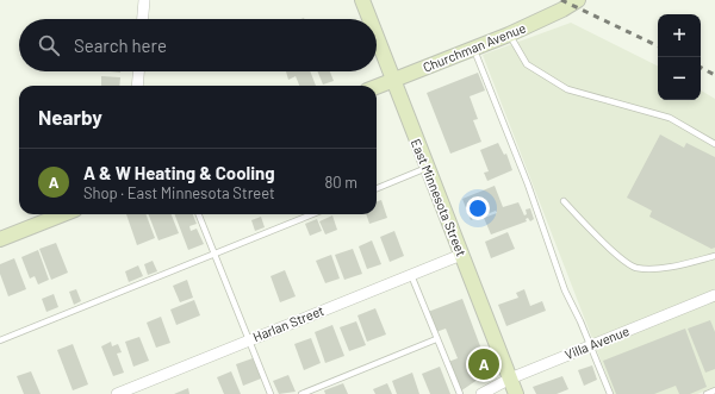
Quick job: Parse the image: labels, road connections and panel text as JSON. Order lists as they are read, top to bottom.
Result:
{
  "streets": {
    "street": [
      "Churchman Avenue",
      "East Minnesota Street",
      "Harlan Street",
      "Villa Avenue"
    ]
  },
  "crossings": [
    ["Churchman Avenue", "East Minnesota Street"],
    ["East Minnesota Street", "Harlan Street"],
    ["East Minnesota Street", "Villa Avenue"]
  ],
  "page": {
    "map_buttons": ["+", "−"],
    "search": "Search here",
    "heading": "Nearby",
    "list": [
      {
        "mark": "A",
        "name": "A & W Heating & Cooling",
        "note": "Shop · East Minnesota Street",
        "value": "80 m"
      }
    ],
    "pins": "A"
  }
}
